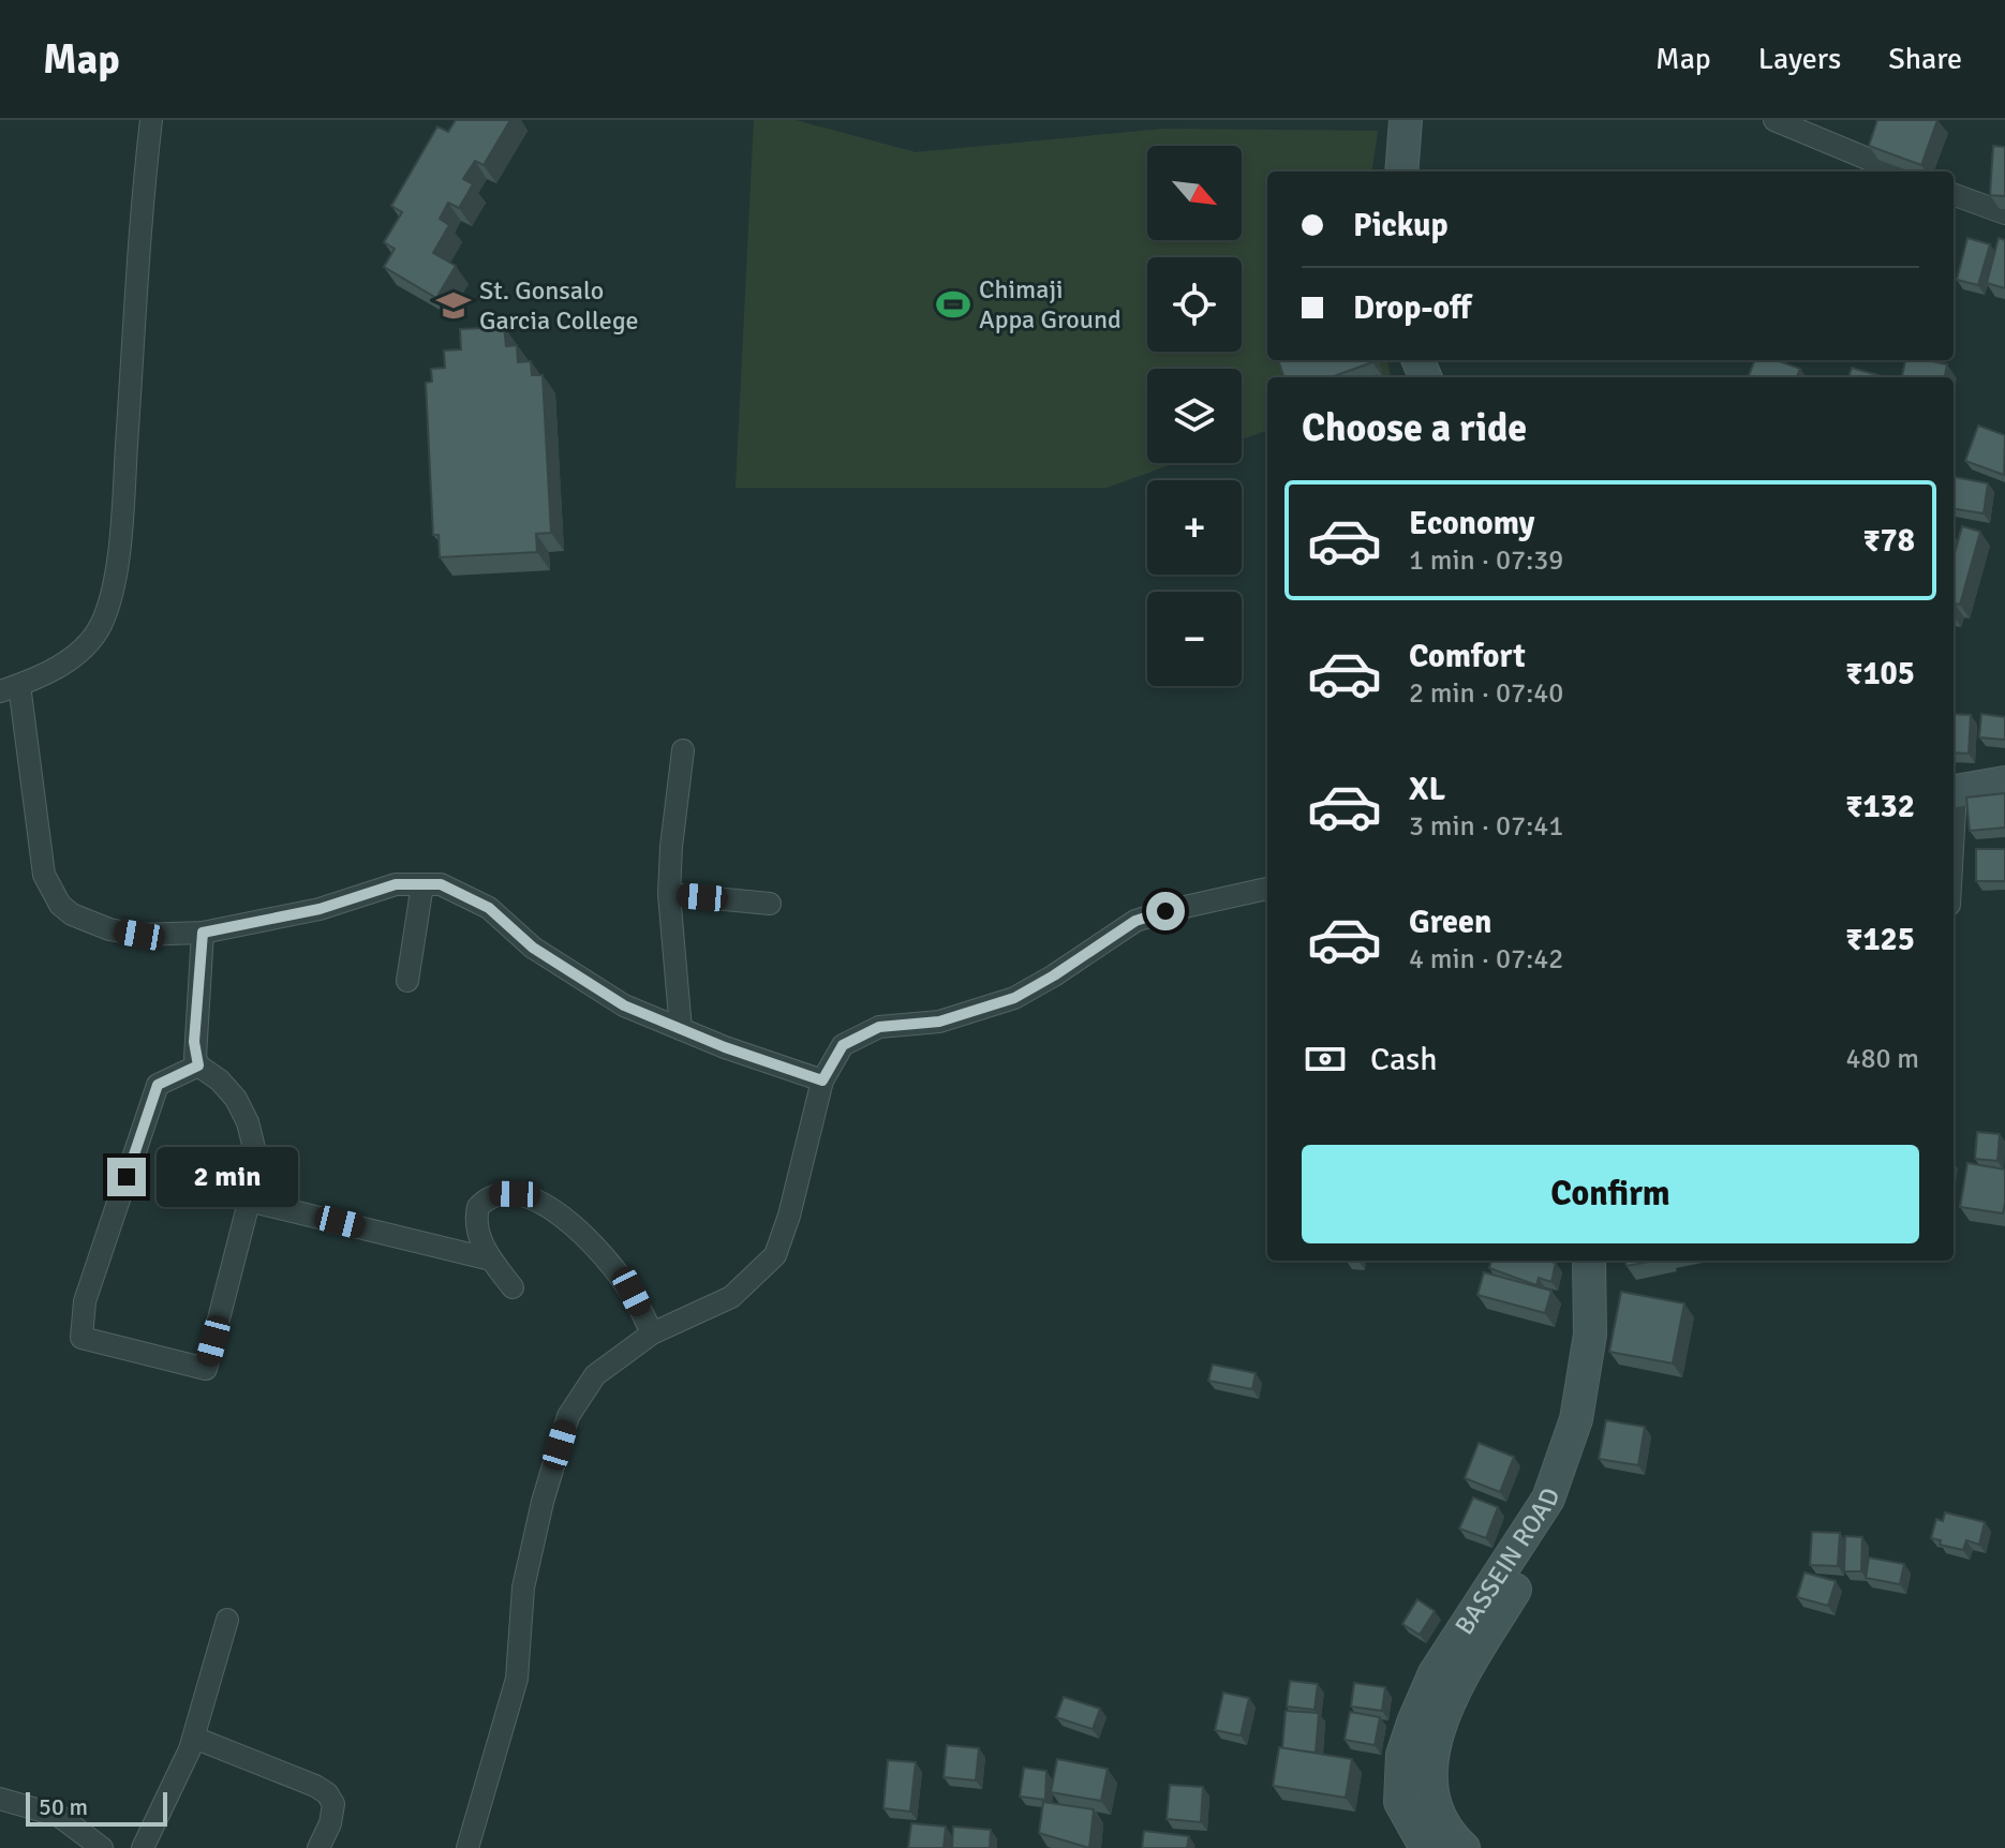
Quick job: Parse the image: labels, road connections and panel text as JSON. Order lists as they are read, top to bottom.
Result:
{
  "streets": {
    "main road": ["BASSEIN ROAD"]
  },
  "places": {
    "sports": ["Chimaji Appa Ground"],
    "school or university": ["St. Gonsalo Garcia College"]
  },
  "scale_bar": "50 m",
  "north": "bottom right",
  "page": {
    "header": "Map",
    "nav": ["Map", "Layers", "Share"],
    "map_buttons": ["+", "−"],
    "banner": ["Pickup", "Drop-off"],
    "heading": "Choose a ride",
    "list": [
      {
        "name": "Economy",
        "note": "1 min · 07:39",
        "value": "₹78"
      },
      {
        "name": "Comfort",
        "note": "2 min · 07:40",
        "value": "₹105"
      },
      {
        "name": "XL",
        "note": "3 min · 07:41",
        "value": "₹132"
      },
      {
        "name": "Green",
        "note": "4 min · 07:42",
        "value": "₹125"
      }
    ],
    "pay": ["Cash", "480 m"],
    "buttons": "Confirm",
    "bubble": "2 min",
    "scale": "50 m"
  }
}
